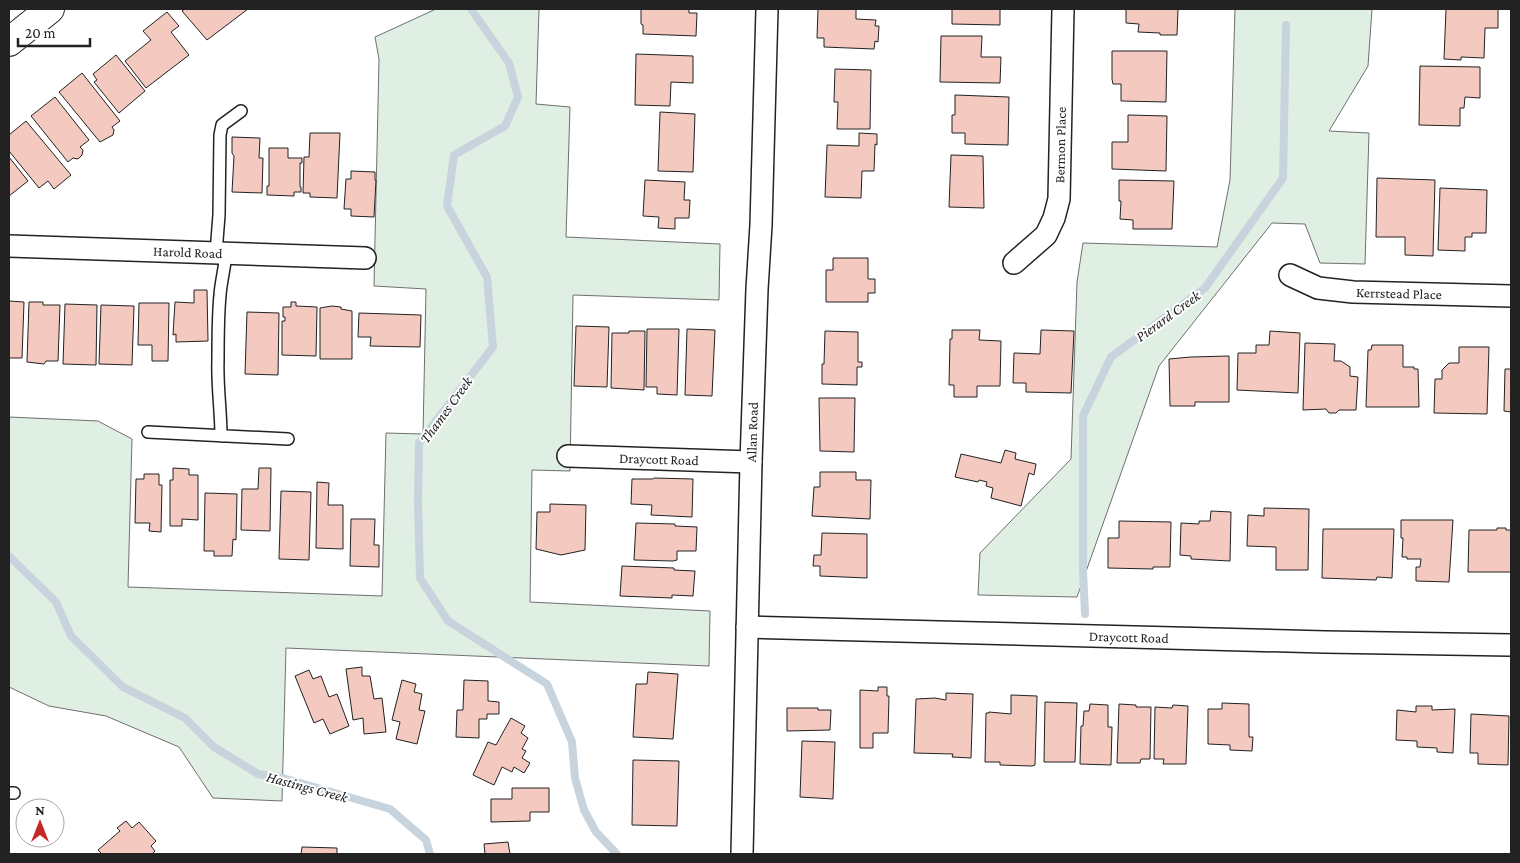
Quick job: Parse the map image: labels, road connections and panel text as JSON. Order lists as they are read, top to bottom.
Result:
{
  "streets": {
    "street": [
      "Bermon Place",
      "Harold Road",
      "Kerrstead Place",
      "Allan Road",
      "Draycott Road"
    ]
  },
  "crossings": [
    ["Allan Road", "Draycott Road"]
  ],
  "water": ["Pierard Creek", "Thames Creek", "Hastings Creek"],
  "scale_bar": "20 m",
  "north": "top"
}
